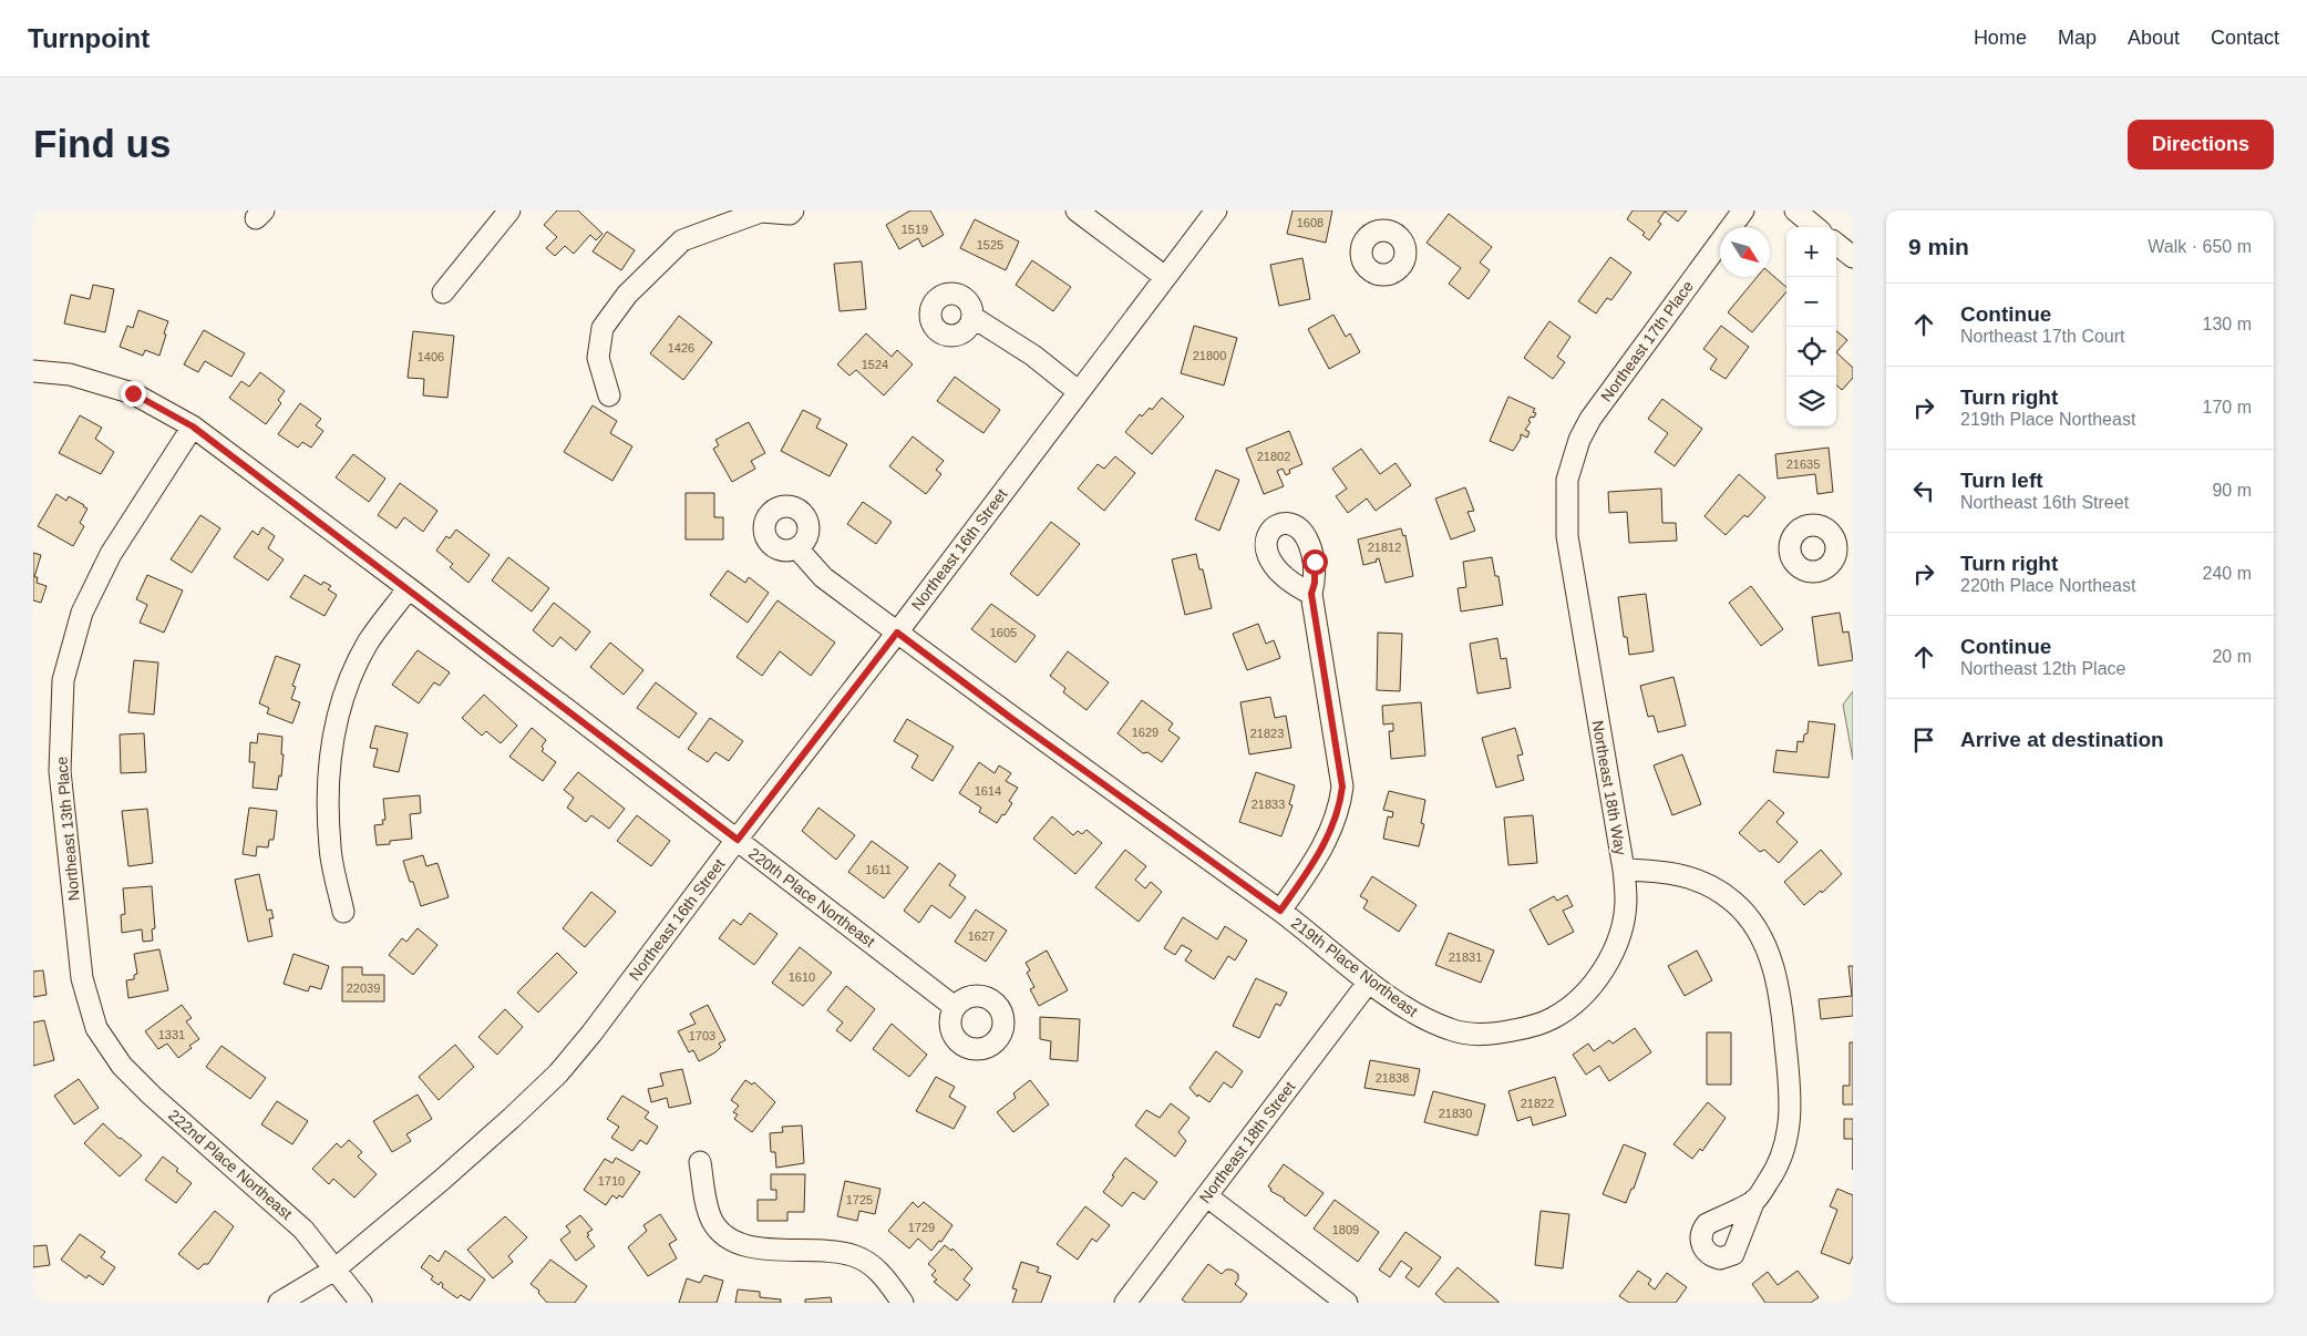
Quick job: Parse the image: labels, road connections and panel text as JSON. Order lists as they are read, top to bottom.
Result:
{
  "streets": {
    "street": [
      "Northeast 17th Place",
      "Northeast 16th Street",
      "Northeast 18th Way",
      "Northeast 13th Place",
      "220th Place Northeast",
      "219th Place Northeast",
      "Northeast 18th Street",
      "222nd Place Northeast"
    ]
  },
  "crossings": [
    ["Northeast 17th Place", "Northeast 18th Way"],
    ["Northeast 16th Street", "220th Place Northeast"],
    ["Northeast 16th Street", "219th Place Northeast"],
    ["Northeast 16th Street", "222nd Place Northeast"],
    ["Northeast 18th Way", "219th Place Northeast"],
    ["Northeast 13th Place", "220th Place Northeast"],
    ["Northeast 13th Place", "222nd Place Northeast"],
    ["219th Place Northeast", "Northeast 18th Street"]
  ],
  "house_numbers": [
    "1608",
    "1519",
    "1525",
    "1426",
    "21800",
    "1406",
    "1524",
    "21802",
    "21635",
    "21812",
    "1605",
    "1629",
    "21823",
    "1614",
    "21833",
    "1611",
    "1627",
    "21831",
    "1610",
    "22039",
    "1331",
    "1703",
    "21838",
    "21822",
    "21830",
    "1710",
    "1725",
    "1729",
    "1809"
  ],
  "north": "bottom right",
  "page": {
    "header": "Turnpoint",
    "nav": [
      "Home",
      "Map",
      "About",
      "Contact"
    ],
    "buttons": "Directions",
    "title": "Find us",
    "heading": ["9 min", "Walk · 650 m"],
    "map_buttons": ["+", "−"],
    "list": [
      ["Continue", "Northeast 17th Court", "130 m"],
      ["Turn right", "219th Place Northeast", "170 m"],
      ["Turn left", "Northeast 16th Street", "90 m"],
      ["Turn right", "220th Place Northeast", "240 m"],
      ["Continue", "Northeast 12th Place", "20 m"],
      "Arrive at destination"
    ]
  }
}
